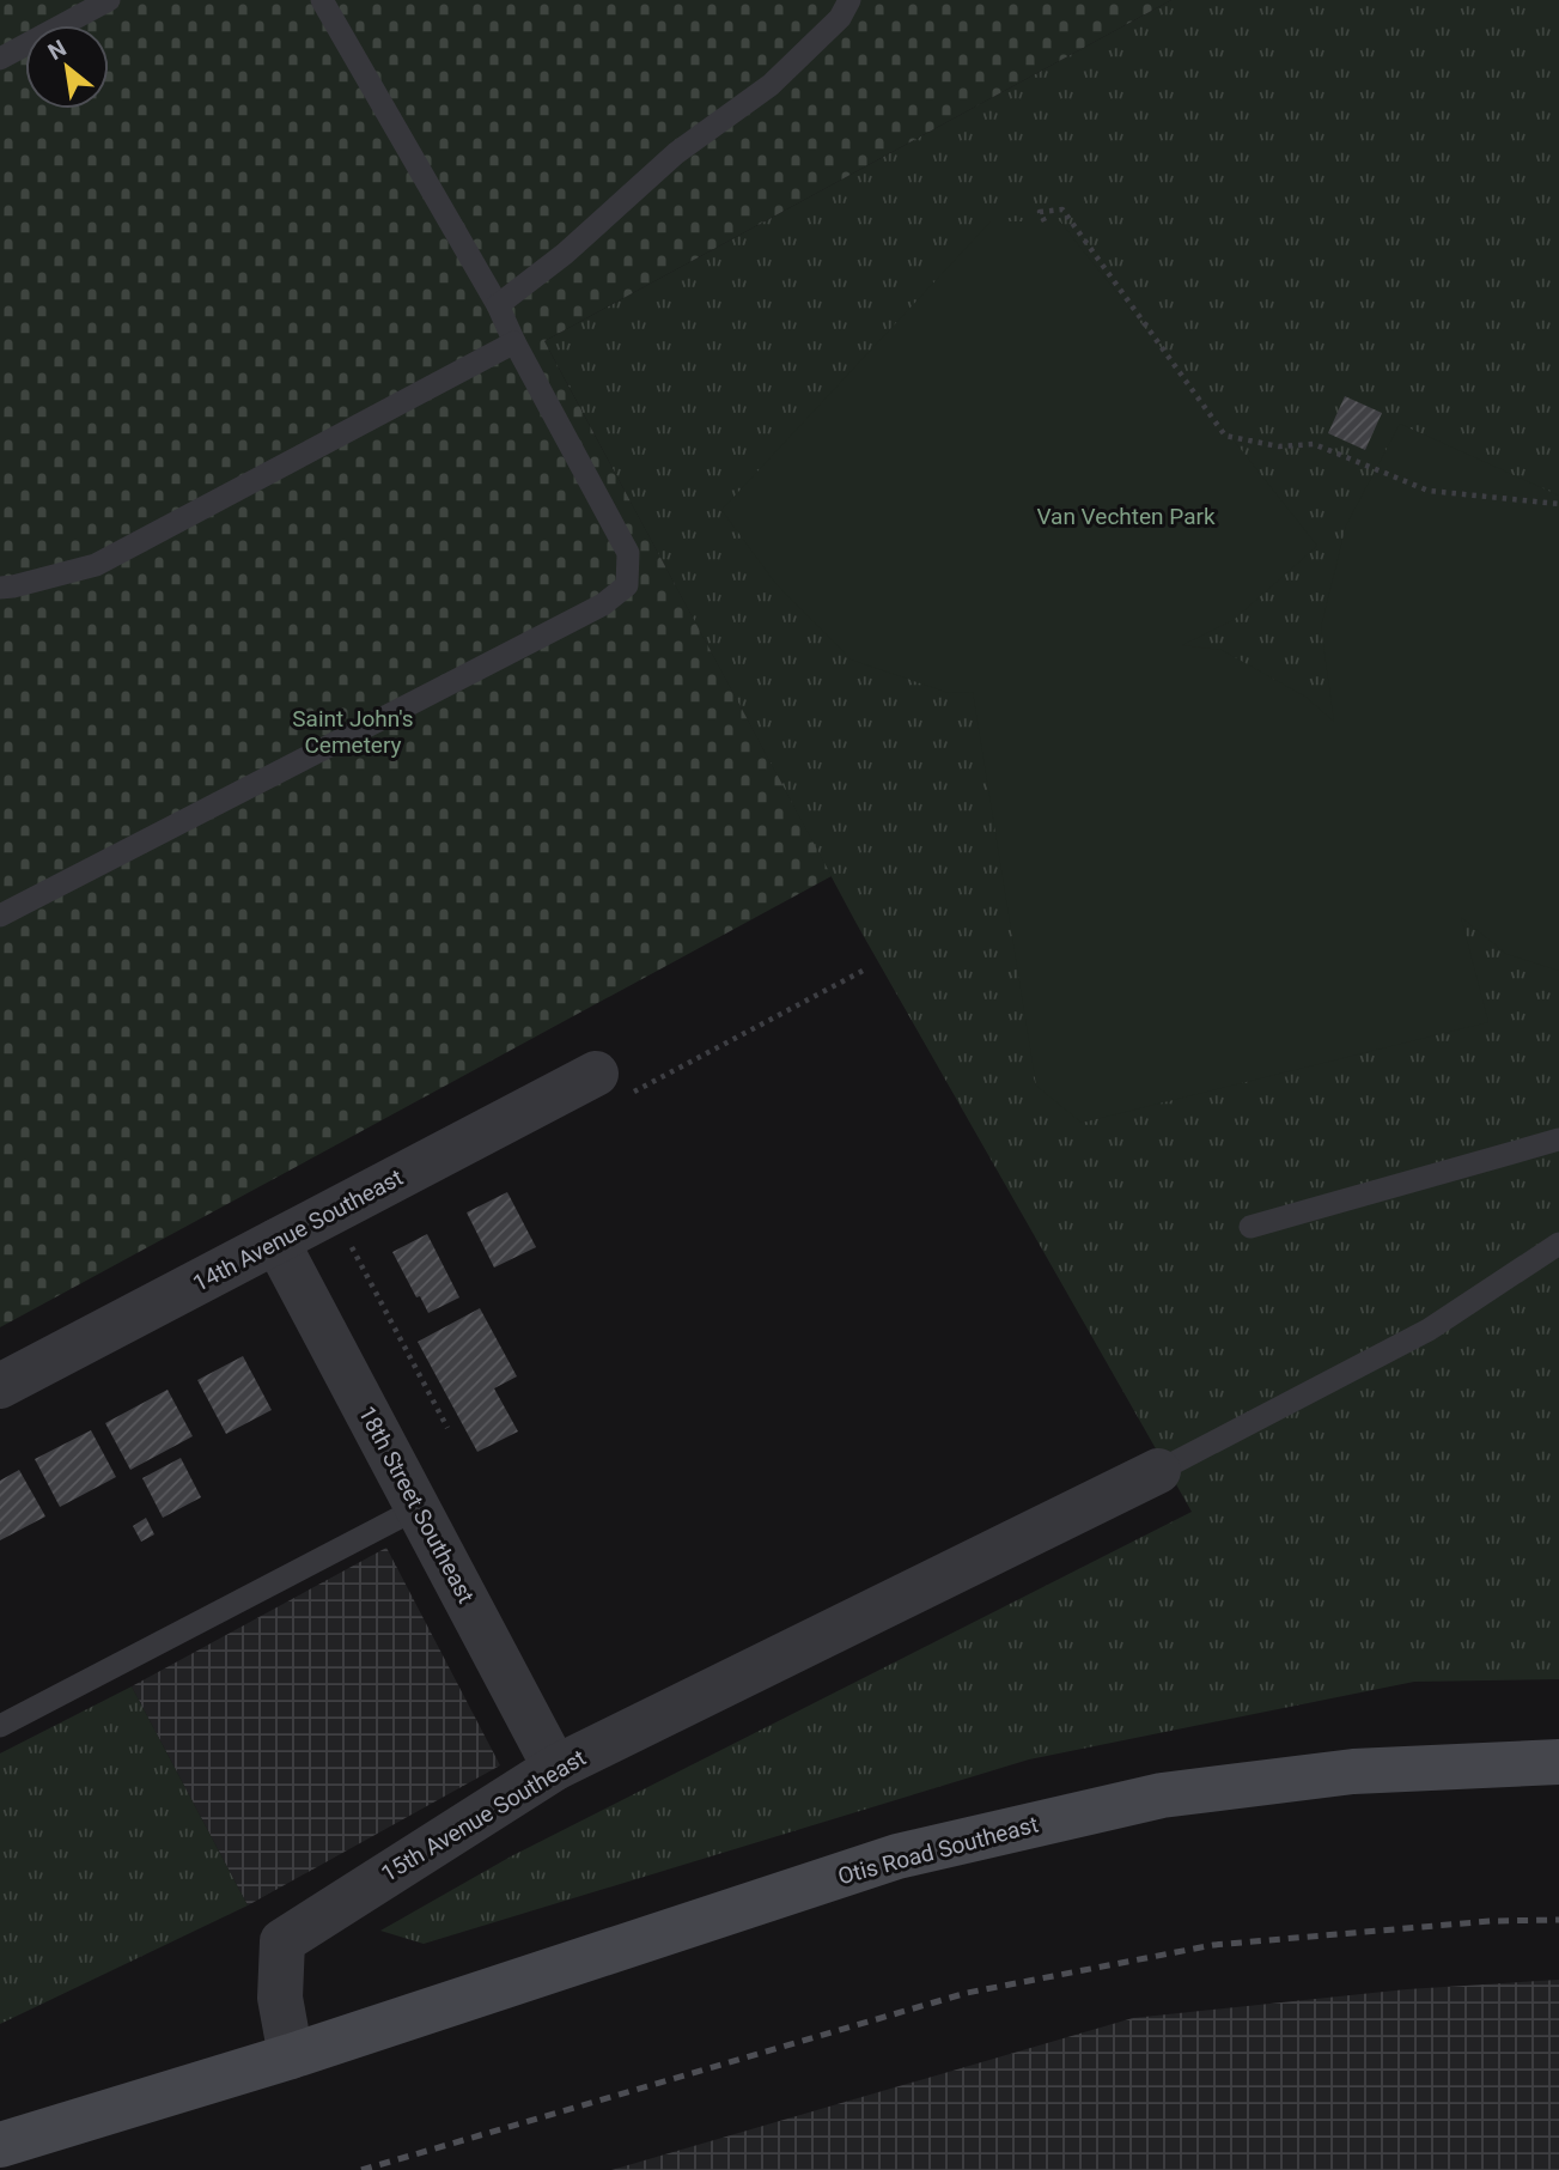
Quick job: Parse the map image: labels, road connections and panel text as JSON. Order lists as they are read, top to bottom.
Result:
{
  "streets": {
    "street": [
      "14th Avenue Southeast",
      "18th Street Southeast",
      "15th Avenue Southeast",
      "Otis Road Southeast"
    ]
  },
  "crossings": [
    ["14th Avenue Southeast", "18th Street Southeast"],
    ["18th Street Southeast", "15th Avenue Southeast"],
    ["15th Avenue Southeast", "Otis Road Southeast"]
  ],
  "parks": ["Van Vechten Park", "Saint John's Cemetery"],
  "north": "top left"
}
